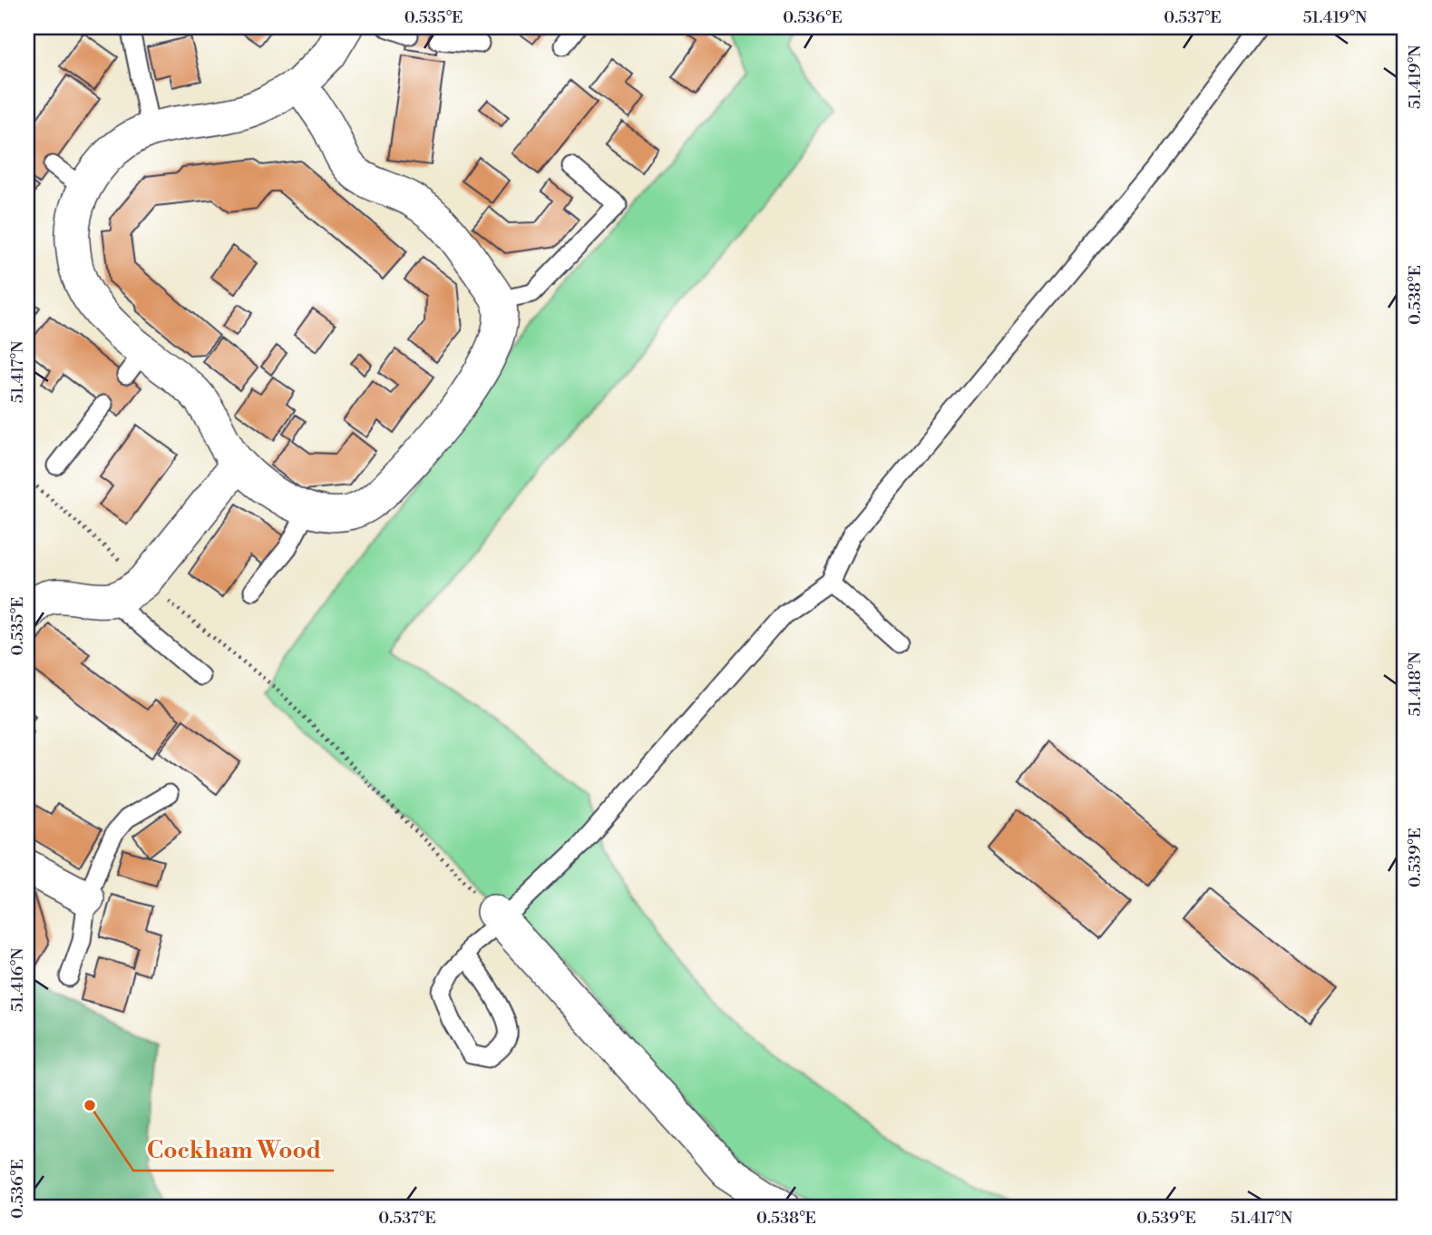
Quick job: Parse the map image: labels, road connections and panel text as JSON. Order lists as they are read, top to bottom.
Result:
{
  "places": ["Cockham Wood"],
  "coordinates": [
    "0.535°E",
    "0.536°E",
    "0.537°E",
    "51.419°N",
    "0.538°E",
    "51.417°N",
    "51.418°N",
    "0.539°E",
    "51.416°N"
  ]
}
